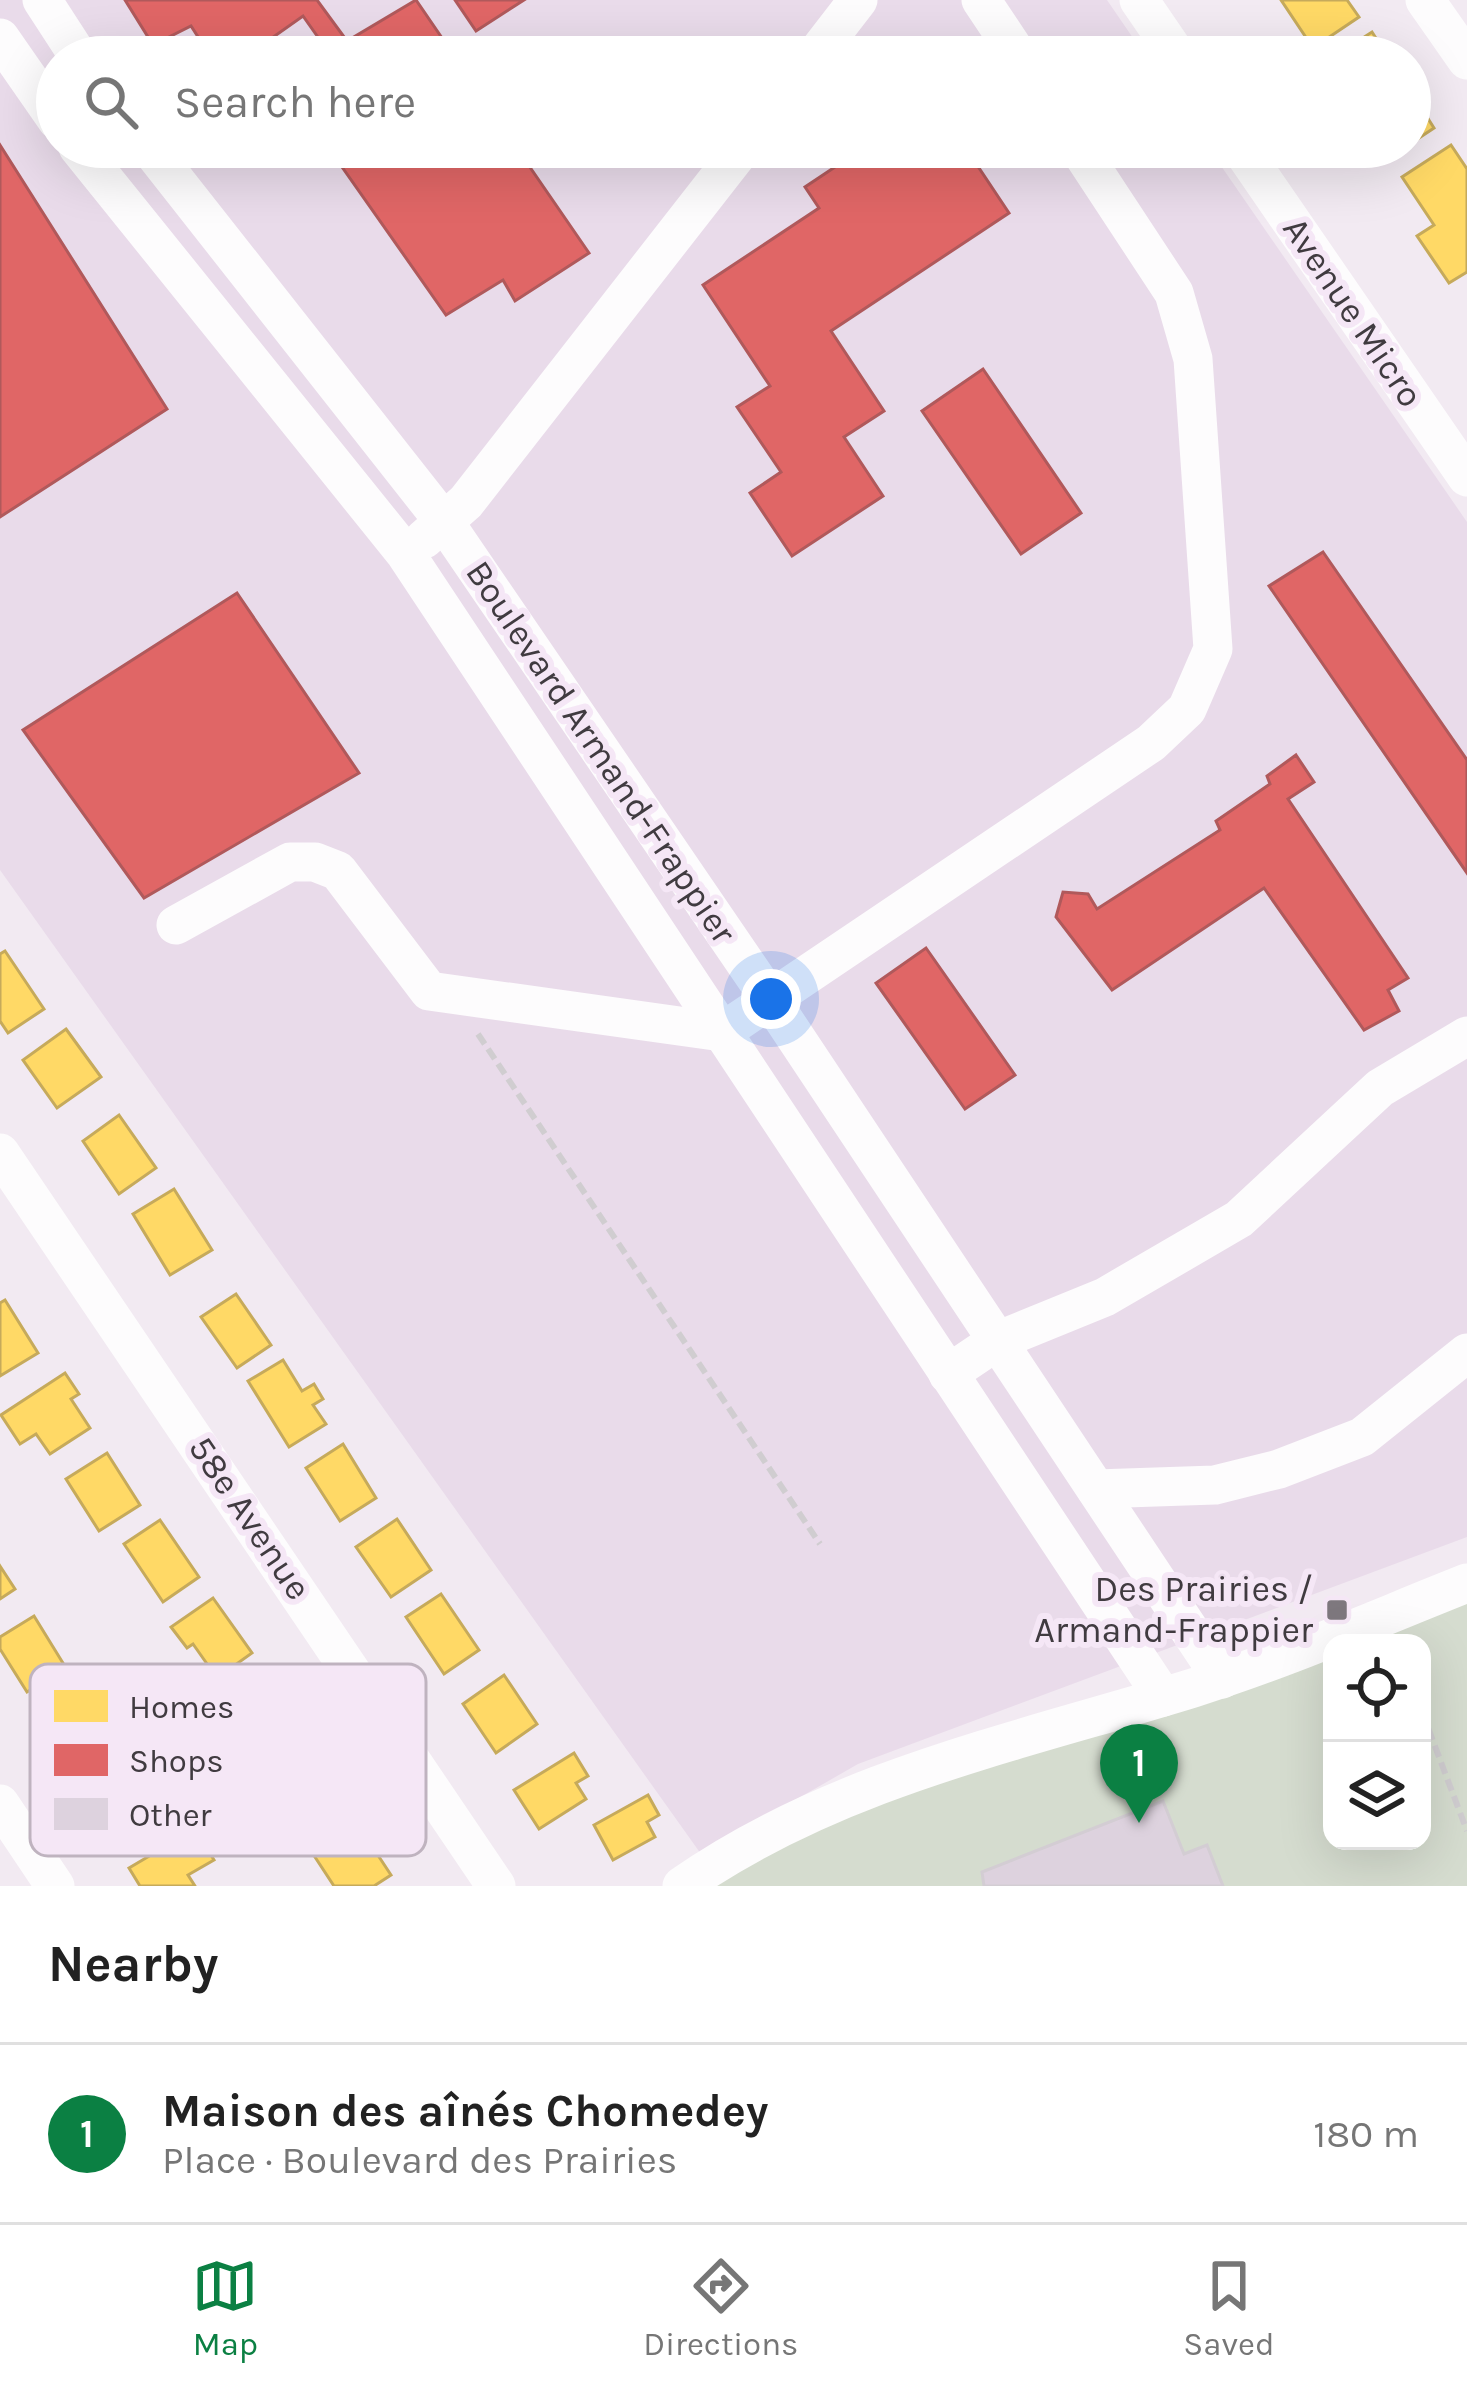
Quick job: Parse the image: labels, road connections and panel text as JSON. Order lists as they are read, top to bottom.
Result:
{
  "streets": {
    "street": ["Avenue Micro", "Boulevard Armand-Frappier", "58e Avenue"]
  },
  "places": {
    "transit": ["Des Prairies / Armand-Frappier"]
  },
  "legend": ["Homes", "Shops", "Other"],
  "page": {
    "search": "Search here",
    "pins": "1",
    "heading": "Nearby",
    "list": [
      {
        "mark": "1",
        "name": "Maison des aînés Chomedey",
        "note": "Place · Boulevard des Prairies",
        "value": "180 m"
      }
    ],
    "nav": ["Map", "Directions", "Saved"]
  }
}
